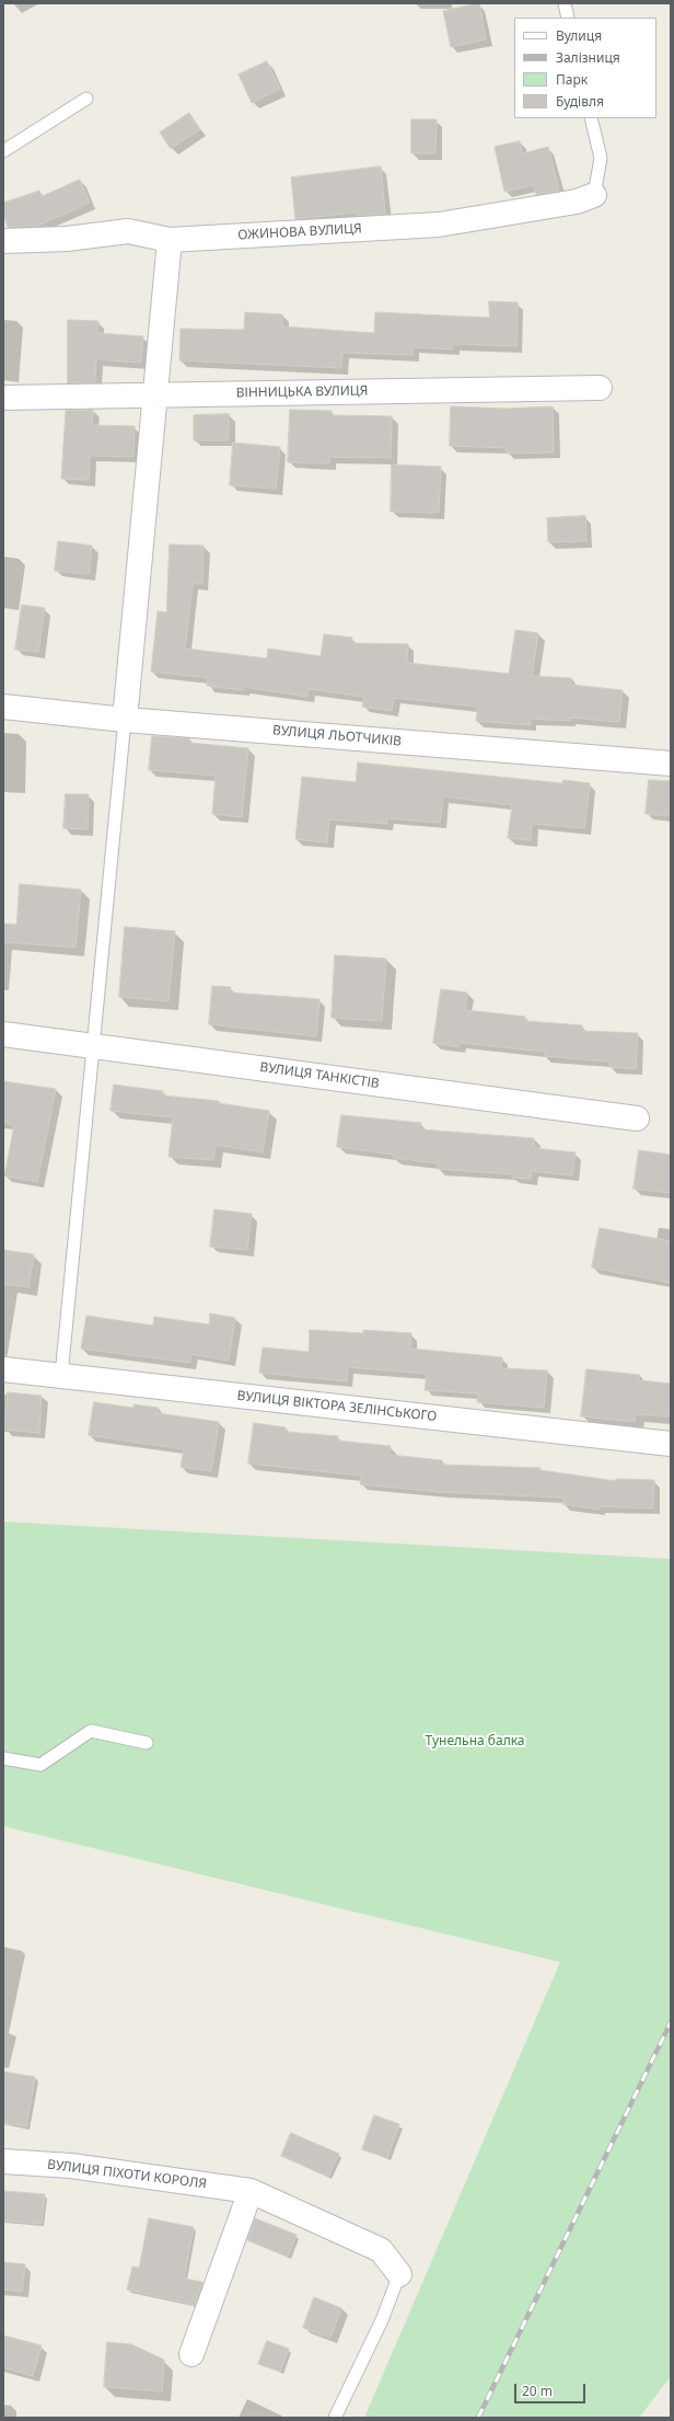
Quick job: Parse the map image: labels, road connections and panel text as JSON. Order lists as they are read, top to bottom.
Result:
{
  "streets": {
    "street": [
      "ОЖИНОВА ВУЛИЦЯ",
      "ВІННИЦЬКА ВУЛИЦЯ",
      "ВУЛИЦЯ ЛЬОТЧИКІВ",
      "ВУЛИЦЯ ТАНКІСТІВ",
      "ВУЛИЦЯ ВІКТОРА ЗЕЛІНСЬКОГО",
      "ВУЛИЦЯ ПІХОТИ КОРОЛЯ"
    ]
  },
  "parks": ["Тунельна балка"],
  "legend": [
    "Вулиця",
    "Залізниця",
    "Парк",
    "Будівля"
  ],
  "scale_bar": "20 m"
}
